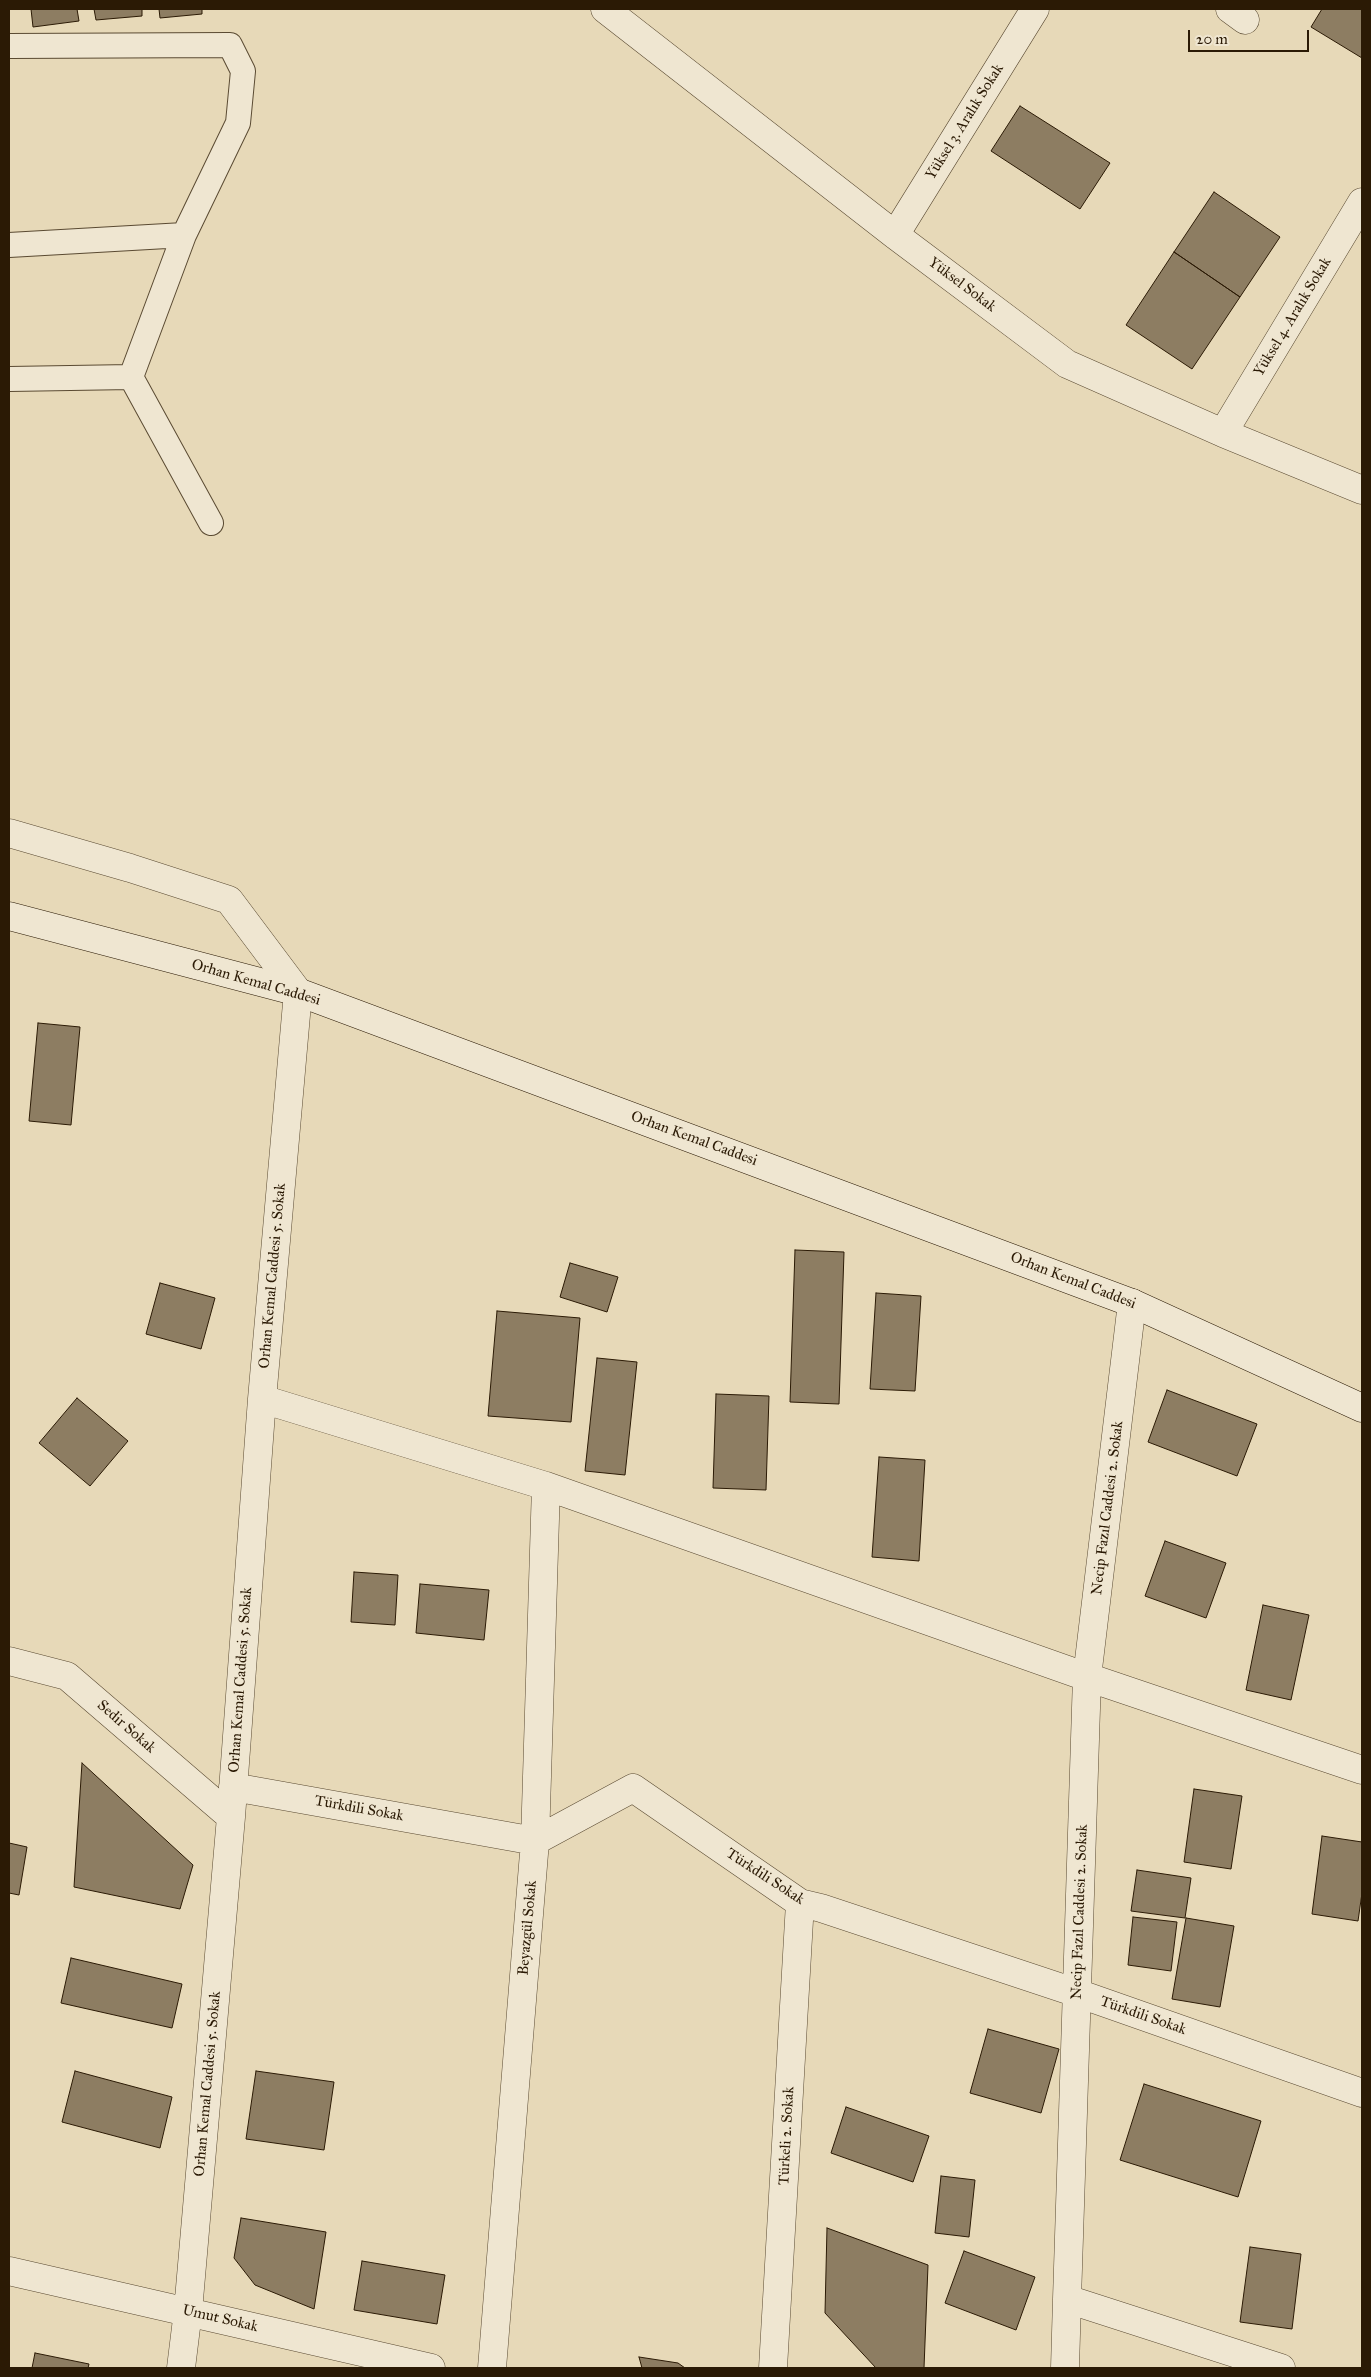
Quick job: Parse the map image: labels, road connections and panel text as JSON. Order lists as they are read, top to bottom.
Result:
{
  "streets": {
    "street": [
      "Yüksel 3. Aralık Sokak",
      "Yüksel Sokak",
      "Yüksel 4. Aralık Sokak",
      "Orhan Kemal Caddesi",
      "Orhan Kemal Caddesi 5. Sokak",
      "Necip Fazıl Caddesi 2. Sokak",
      "Sedir Sokak",
      "Türkdili Sokak",
      "Beyazgül Sokak",
      "Türkeli 2. Sokak",
      "Umut Sokak"
    ]
  },
  "crossings": [
    ["Yüksel 3. Aralık Sokak", "Yüksel Sokak"],
    ["Yüksel Sokak", "Yüksel 4. Aralık Sokak"],
    ["Orhan Kemal Caddesi", "Orhan Kemal Caddesi 5. Sokak"],
    ["Orhan Kemal Caddesi", "Necip Fazıl Caddesi 2. Sokak"],
    ["Orhan Kemal Caddesi 5. Sokak", "Sedir Sokak"],
    ["Orhan Kemal Caddesi 5. Sokak", "Türkdili Sokak"],
    ["Orhan Kemal Caddesi 5. Sokak", "Umut Sokak"],
    ["Necip Fazıl Caddesi 2. Sokak", "Türkdili Sokak"],
    ["Türkdili Sokak", "Beyazgül Sokak"],
    ["Türkdili Sokak", "Türkeli 2. Sokak"]
  ],
  "scale_bar": "20 m"
}
